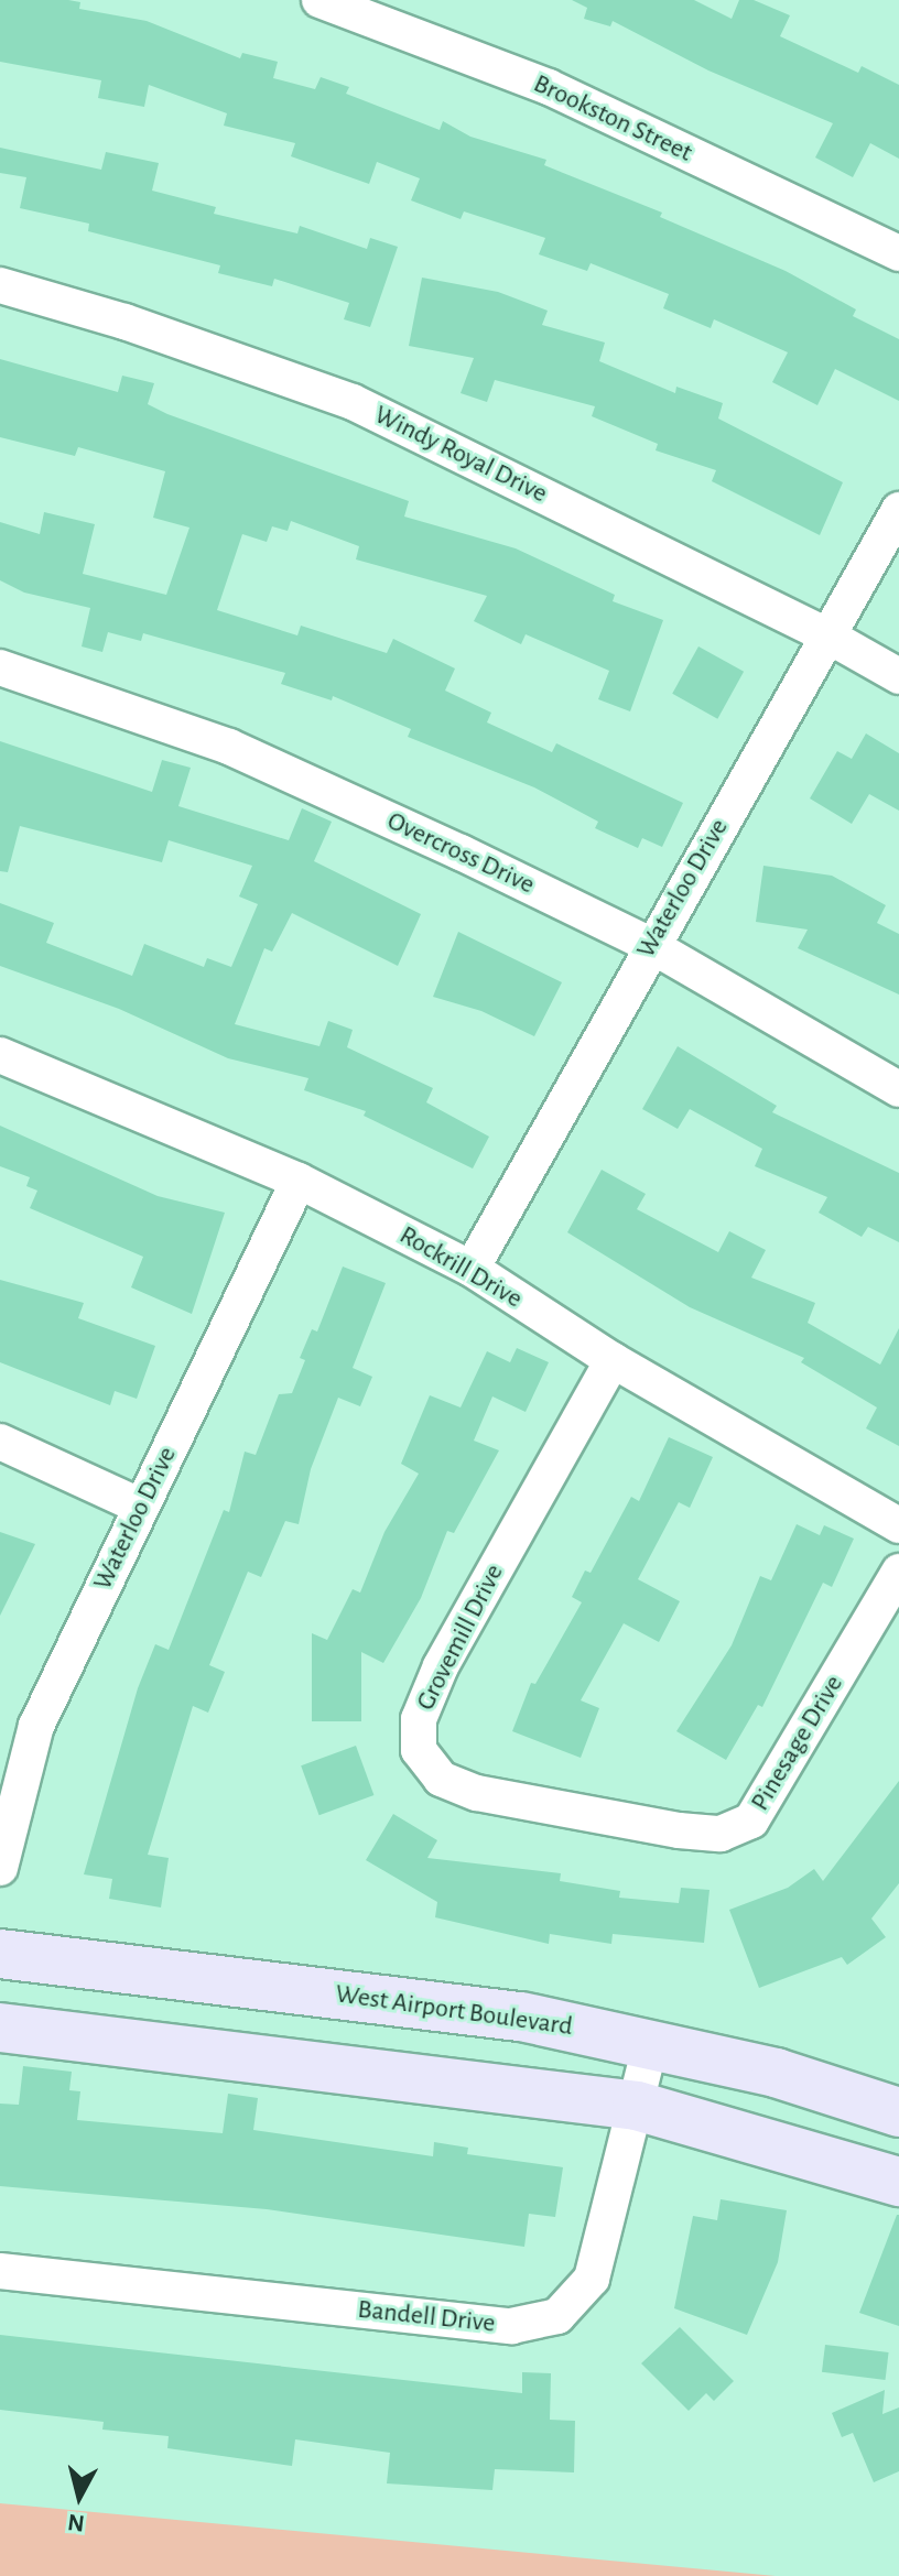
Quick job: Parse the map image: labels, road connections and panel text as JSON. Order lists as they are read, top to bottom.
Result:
{
  "streets": {
    "main road": ["West Airport Boulevard"],
    "street": [
      "Brookston Street",
      "Windy Royal Drive",
      "Overcross Drive",
      "Waterloo Drive",
      "Rockrill Drive",
      "Grovemill Drive",
      "Pinesage Drive",
      "Bandell Drive"
    ]
  },
  "crossings": [
    ["Windy Royal Drive", "Waterloo Drive"],
    ["Overcross Drive", "Waterloo Drive"],
    ["Waterloo Drive", "Rockrill Drive"],
    ["Rockrill Drive", "Grovemill Drive"],
    ["Grovemill Drive", "Pinesage Drive"],
    ["West Airport Boulevard", "Bandell Drive"]
  ],
  "north": "bottom"
}
